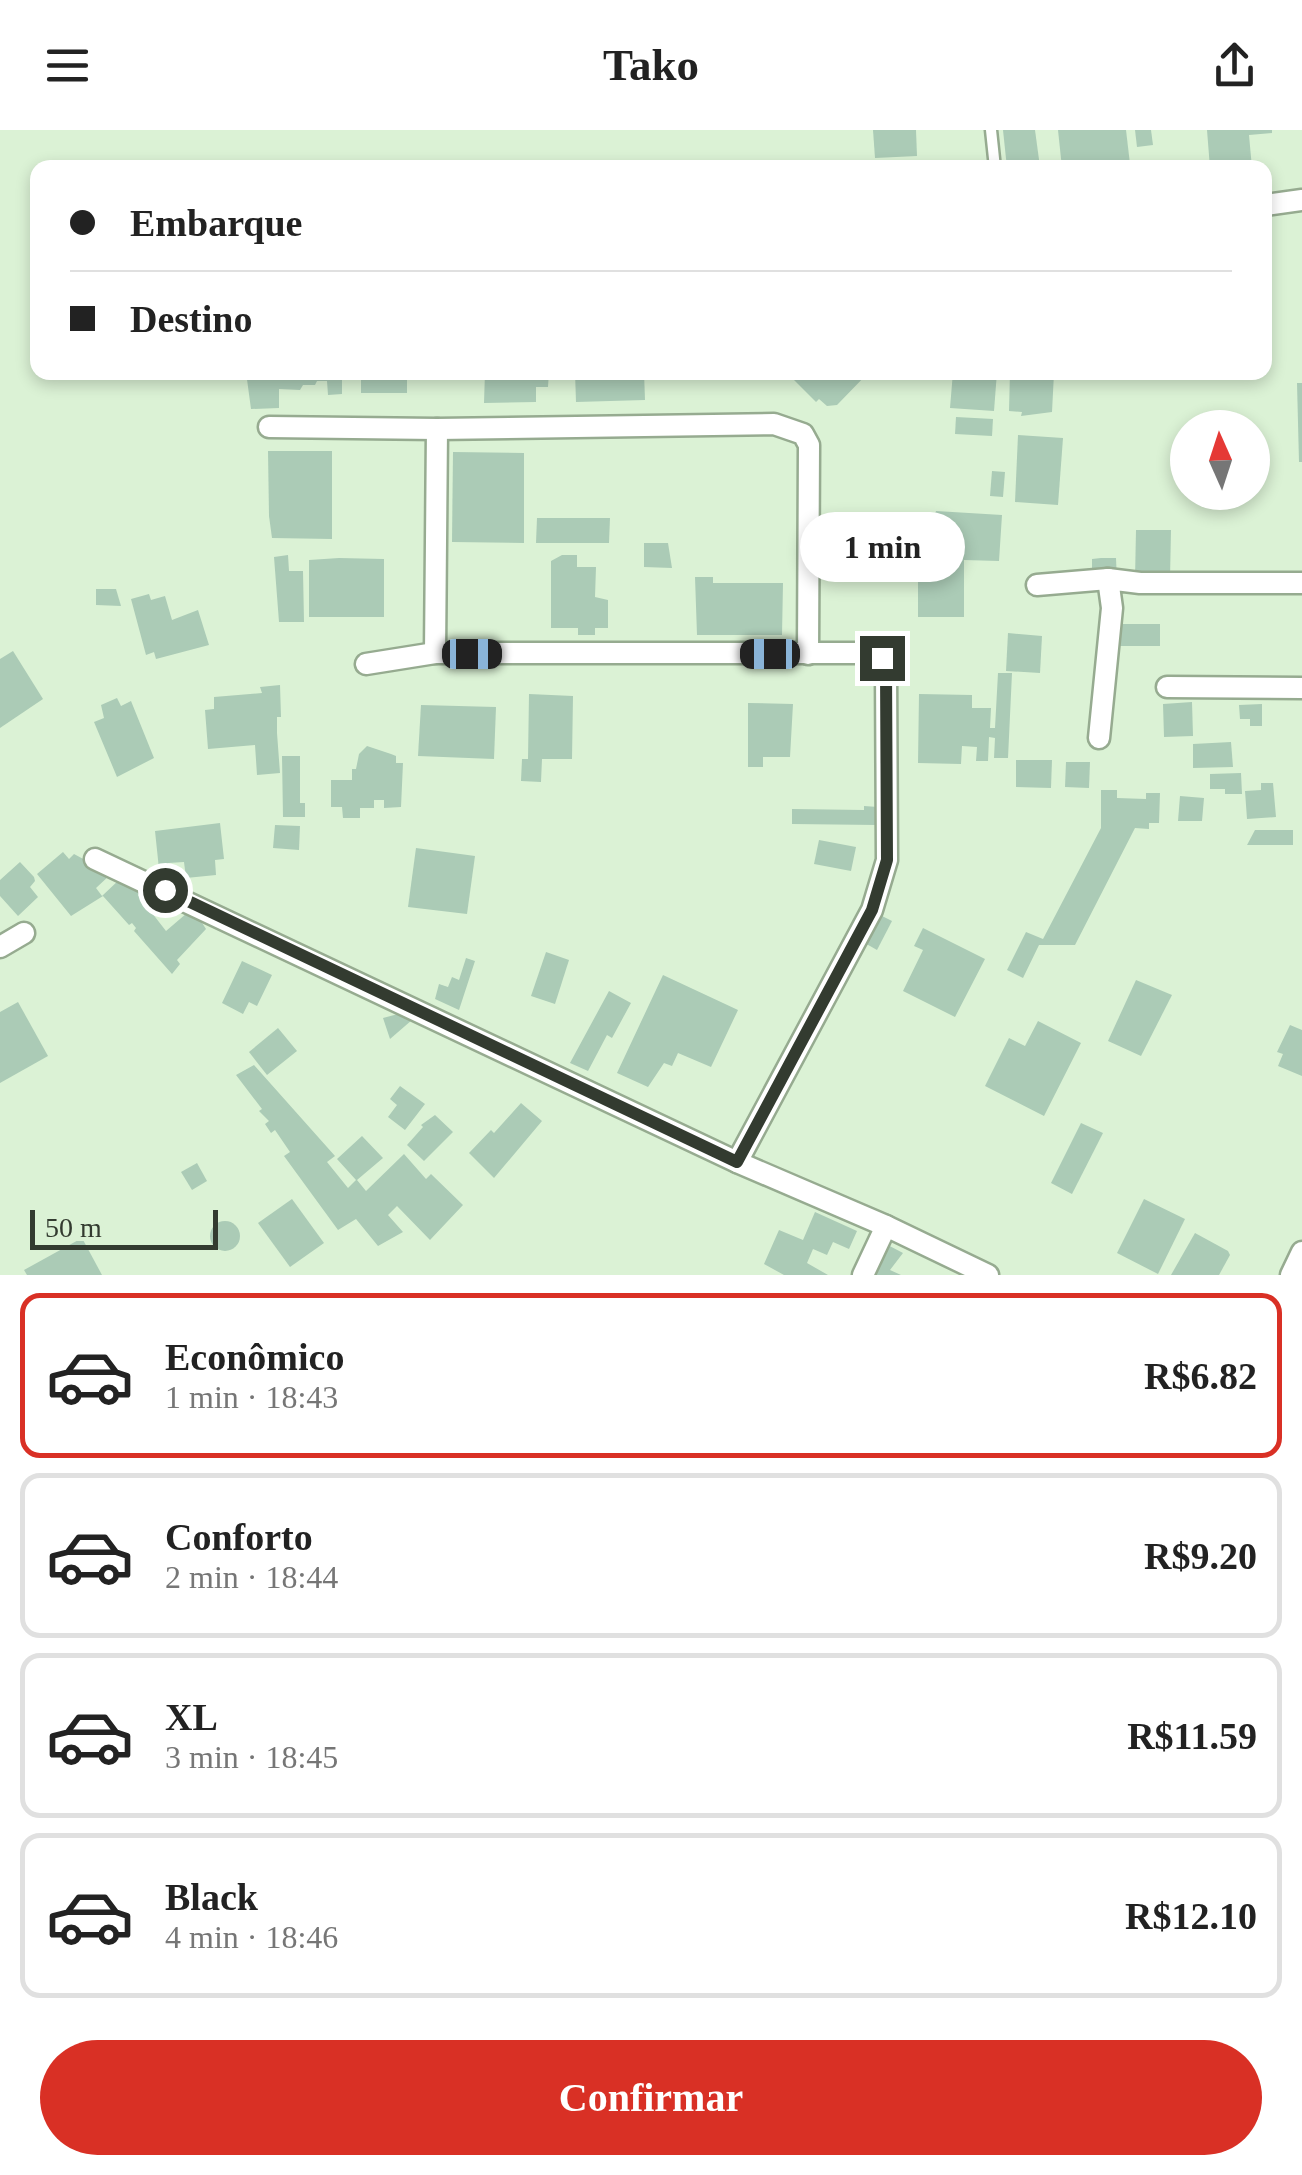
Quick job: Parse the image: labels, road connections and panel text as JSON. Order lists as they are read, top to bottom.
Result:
{
  "scale_bar": "50 m",
  "north": "top",
  "page": {
    "header": "Tako",
    "banner": ["Embarque", "Destino"],
    "bubble": "1 min",
    "scale": "50 m",
    "list": [
      {
        "name": "Econômico",
        "note": "1 min · 18:43",
        "value": "R$6.82"
      },
      {
        "name": "Conforto",
        "note": "2 min · 18:44",
        "value": "R$9.20"
      },
      {
        "name": "XL",
        "note": "3 min · 18:45",
        "value": "R$11.59"
      },
      {
        "name": "Black",
        "note": "4 min · 18:46",
        "value": "R$12.10"
      }
    ],
    "buttons": "Confirmar"
  }
}
